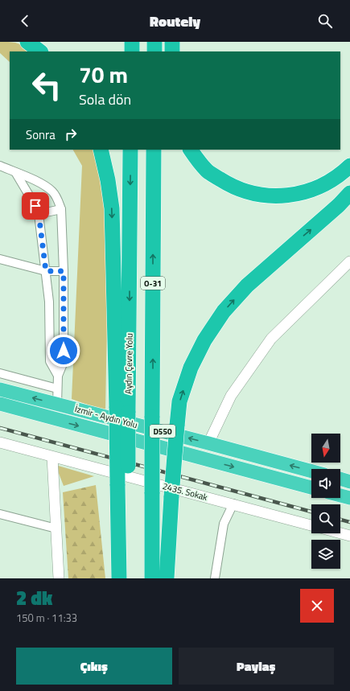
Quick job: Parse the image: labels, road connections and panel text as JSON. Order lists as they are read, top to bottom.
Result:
{
  "streets": {
    "highway": [
      "O-31",
      "Aydın Çevre Yolu",
      "İzmir - Aydın Yolu",
      "D550"
    ],
    "street": ["2435. Sokak"]
  },
  "north": "bottom",
  "page": {
    "header": "Routely",
    "turn": ["70 m", "Sola dön"],
    "then": "Sonra",
    "heading": ["2 dk", "150 m · 11:33"],
    "buttons": ["Çıkış", "Paylaş"]
  }
}
